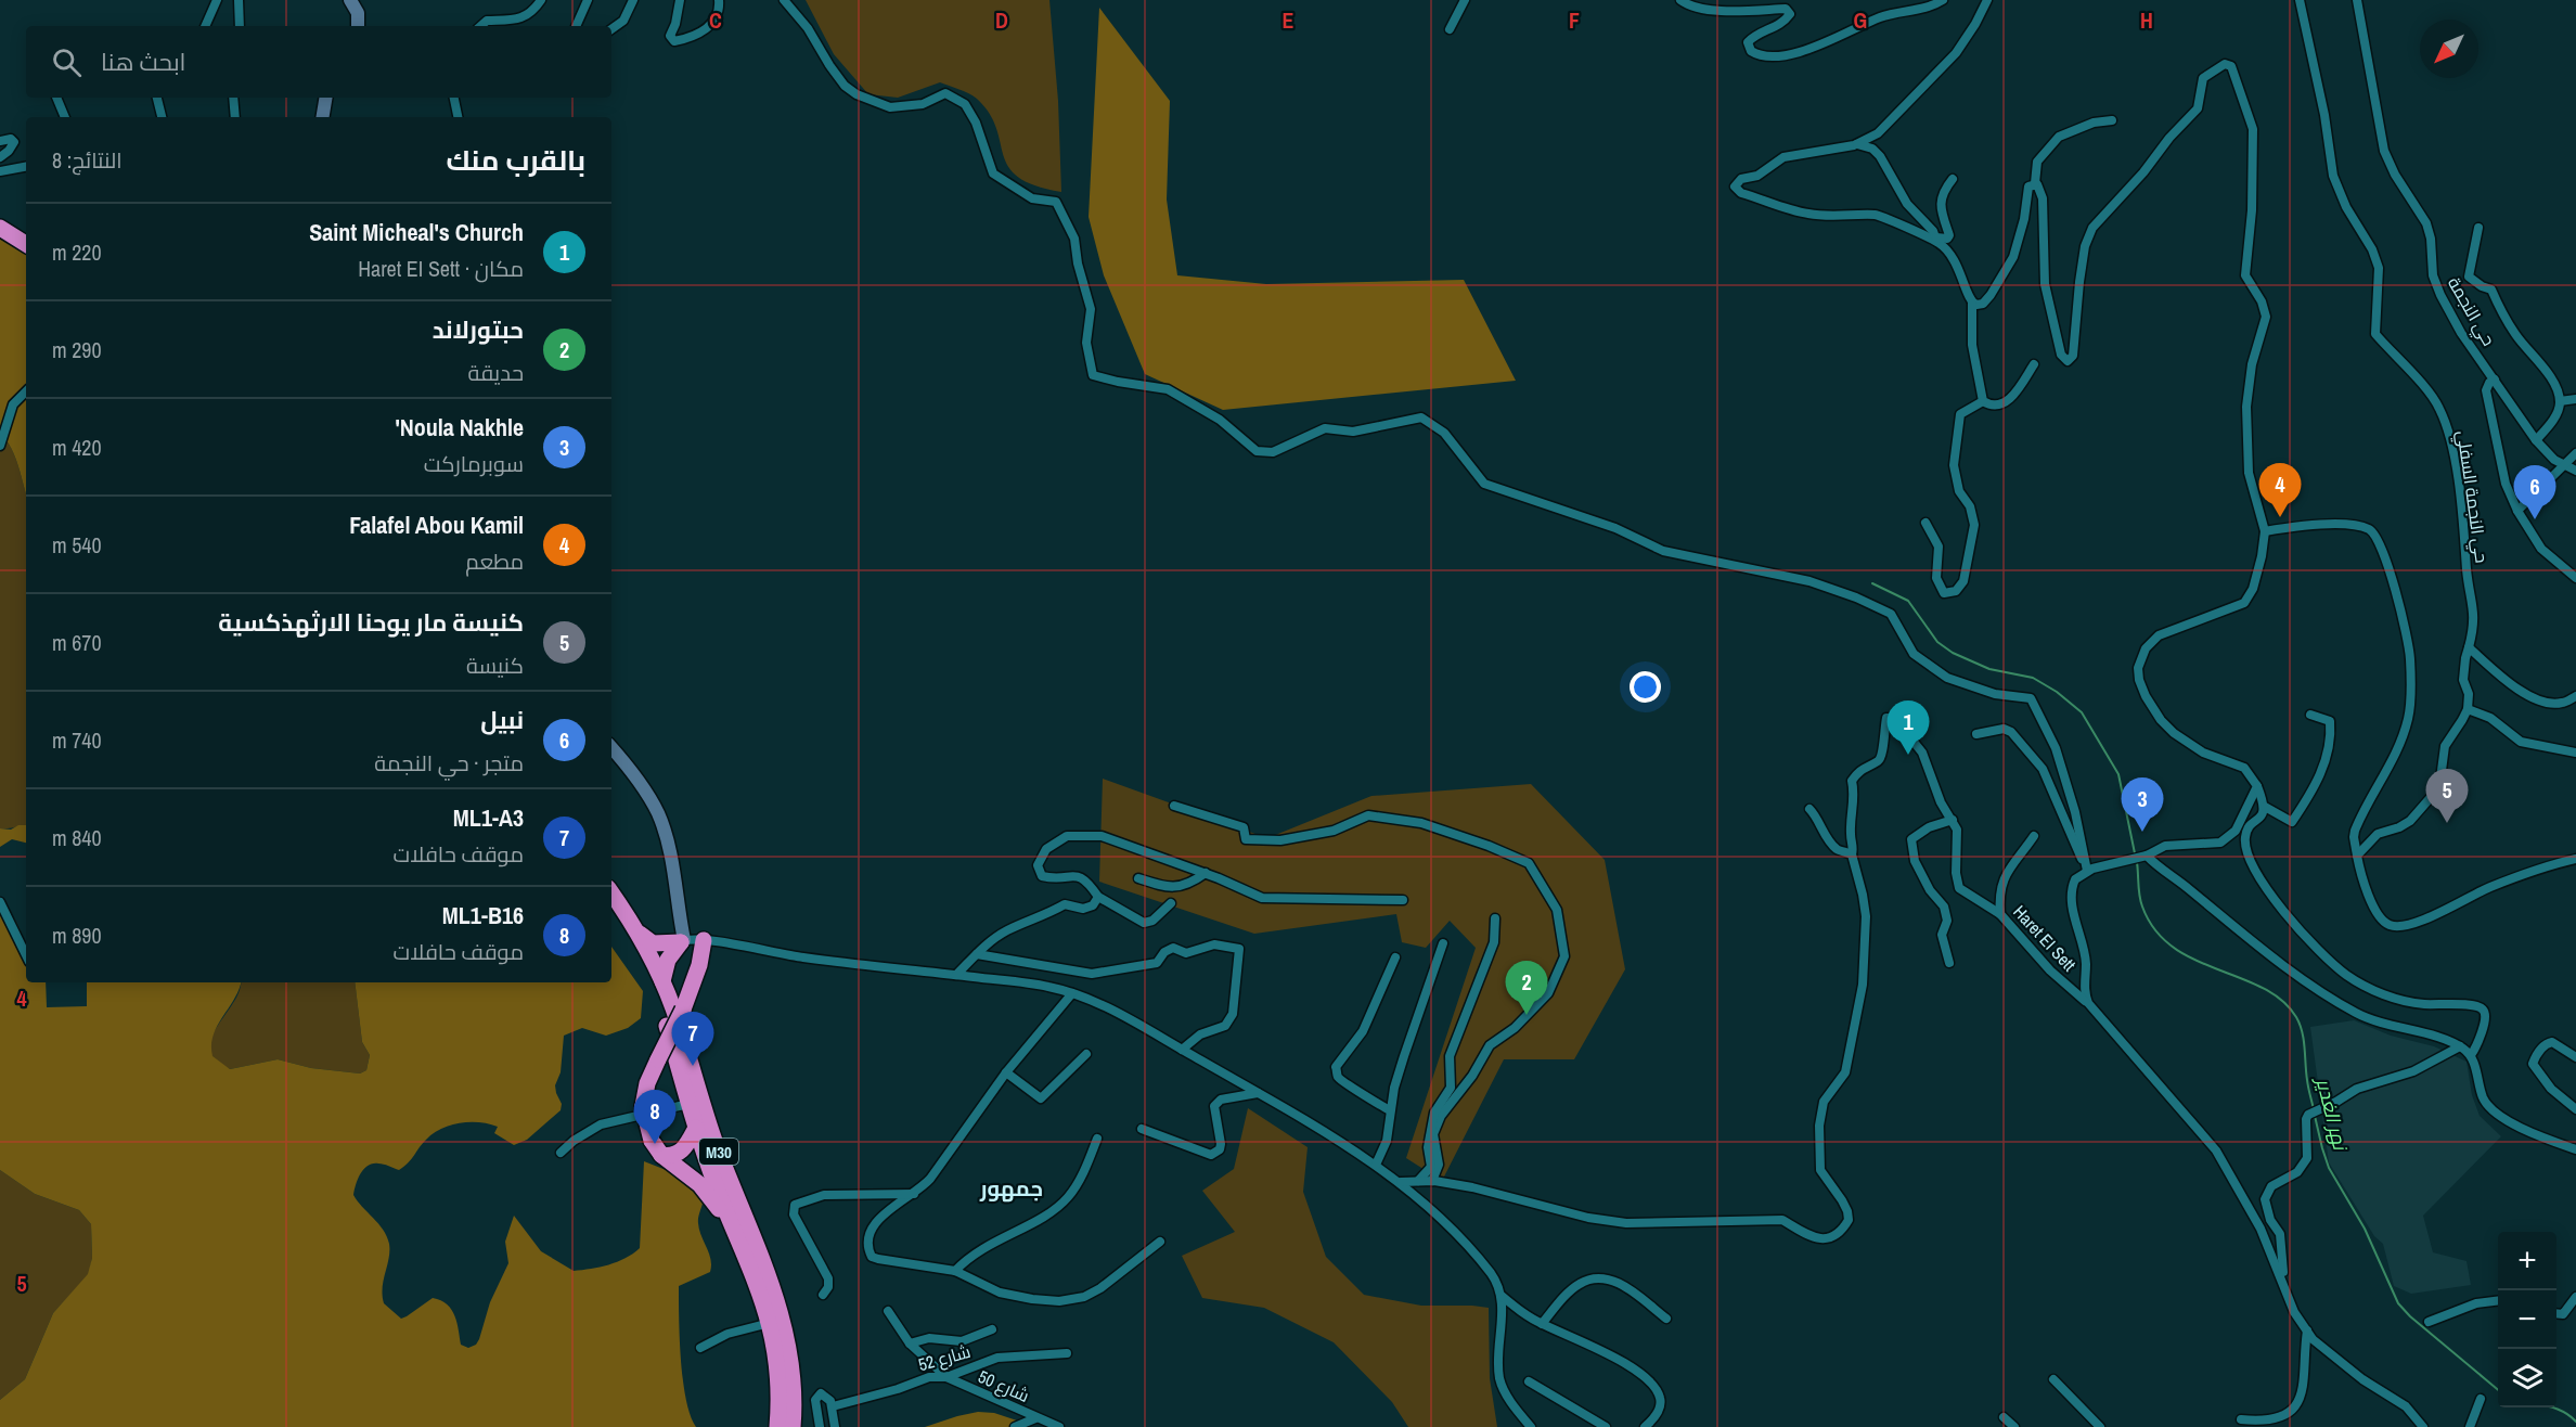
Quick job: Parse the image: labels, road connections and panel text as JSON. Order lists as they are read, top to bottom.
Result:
{
  "streets": {
    "highway": ["M30"],
    "street": [
      "حي النجمة",
      "حي النجمة السفلي",
      "Haret EI Sett",
      "شارع 52",
      "شارع 50"
    ]
  },
  "crossings": [
    ["شارع 52", "شارع 50"]
  ],
  "districts": ["جمهور"],
  "water": ["نهر الغدير"],
  "north": "bottom left",
  "page": {
    "search": "ابحث هنا",
    "heading": ["بالقرب منك", "النتائج: 8"],
    "list": [
      {
        "mark": "1",
        "name": "Saint Micheal's Church",
        "note": "مكان · Haret EI Sett",
        "value": "220 m"
      },
      {
        "mark": "2",
        "name": "حبتورلاند",
        "note": "حديقة",
        "value": "290 m"
      },
      {
        "mark": "3",
        "name": "Noula Nakhle'",
        "note": "سوبرماركت",
        "value": "420 m"
      },
      {
        "mark": "4",
        "name": "Falafel Abou Kamil",
        "note": "مطعم",
        "value": "540 m"
      },
      {
        "mark": "5",
        "name": "كنيسة مار يوحنا الارثهذكسية",
        "note": "كنيسة",
        "value": "670 m"
      },
      {
        "mark": "6",
        "name": "نبيل",
        "note": "متجر · حي النجمة",
        "value": "740 m"
      },
      {
        "mark": "7",
        "name": "ML1-A3",
        "note": "موقف حافلات",
        "value": "840 m"
      },
      {
        "mark": "8",
        "name": "ML1-B16",
        "note": "موقف حافلات",
        "value": "890 m"
      }
    ],
    "pins": [
      "4",
      "6",
      "1",
      "5",
      "3",
      "2",
      "7",
      "8"
    ],
    "map_buttons": ["+", "−"]
  },
  "grid": {
    "columns": [
      "C",
      "D",
      "E",
      "F",
      "G",
      "H"
    ],
    "rows": ["4", "5"]
  }
}
